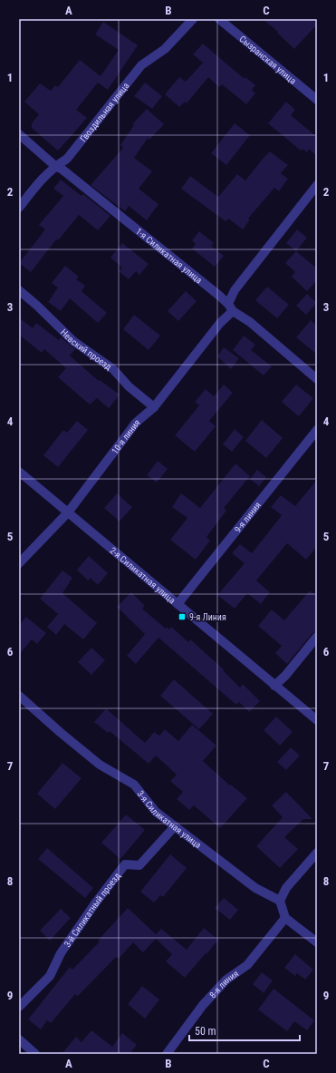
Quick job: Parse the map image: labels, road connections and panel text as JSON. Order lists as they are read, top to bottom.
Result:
{
  "streets": {
    "street": [
      "Сызранская улица",
      "Гвоздильная улица",
      "1-я Силикатная улица",
      "Невский проезд",
      "10-я линия",
      "9-я линия",
      "2-я Силикатная улица",
      "3-я Силикатная улица",
      "3-й Силикатный проезд",
      "8-я линия"
    ]
  },
  "crossings": [
    ["Гвоздильная улица", "1-я Силикатная улица"],
    ["1-я Силикатная улица", "10-я линия"],
    ["Невский проезд", "10-я линия"],
    ["10-я линия", "2-я Силикатная улица"],
    ["9-я линия", "2-я Силикатная улица"],
    ["3-я Силикатная улица", "3-й Силикатный проезд"]
  ],
  "places": {
    "transit": ["9-я Линия"]
  },
  "scale_bar": "50 m",
  "grid": {
    "columns": ["A", "B", "C"],
    "rows": [
      "1",
      "2",
      "3",
      "4",
      "5",
      "6",
      "7",
      "8",
      "9"
    ]
  }
}
